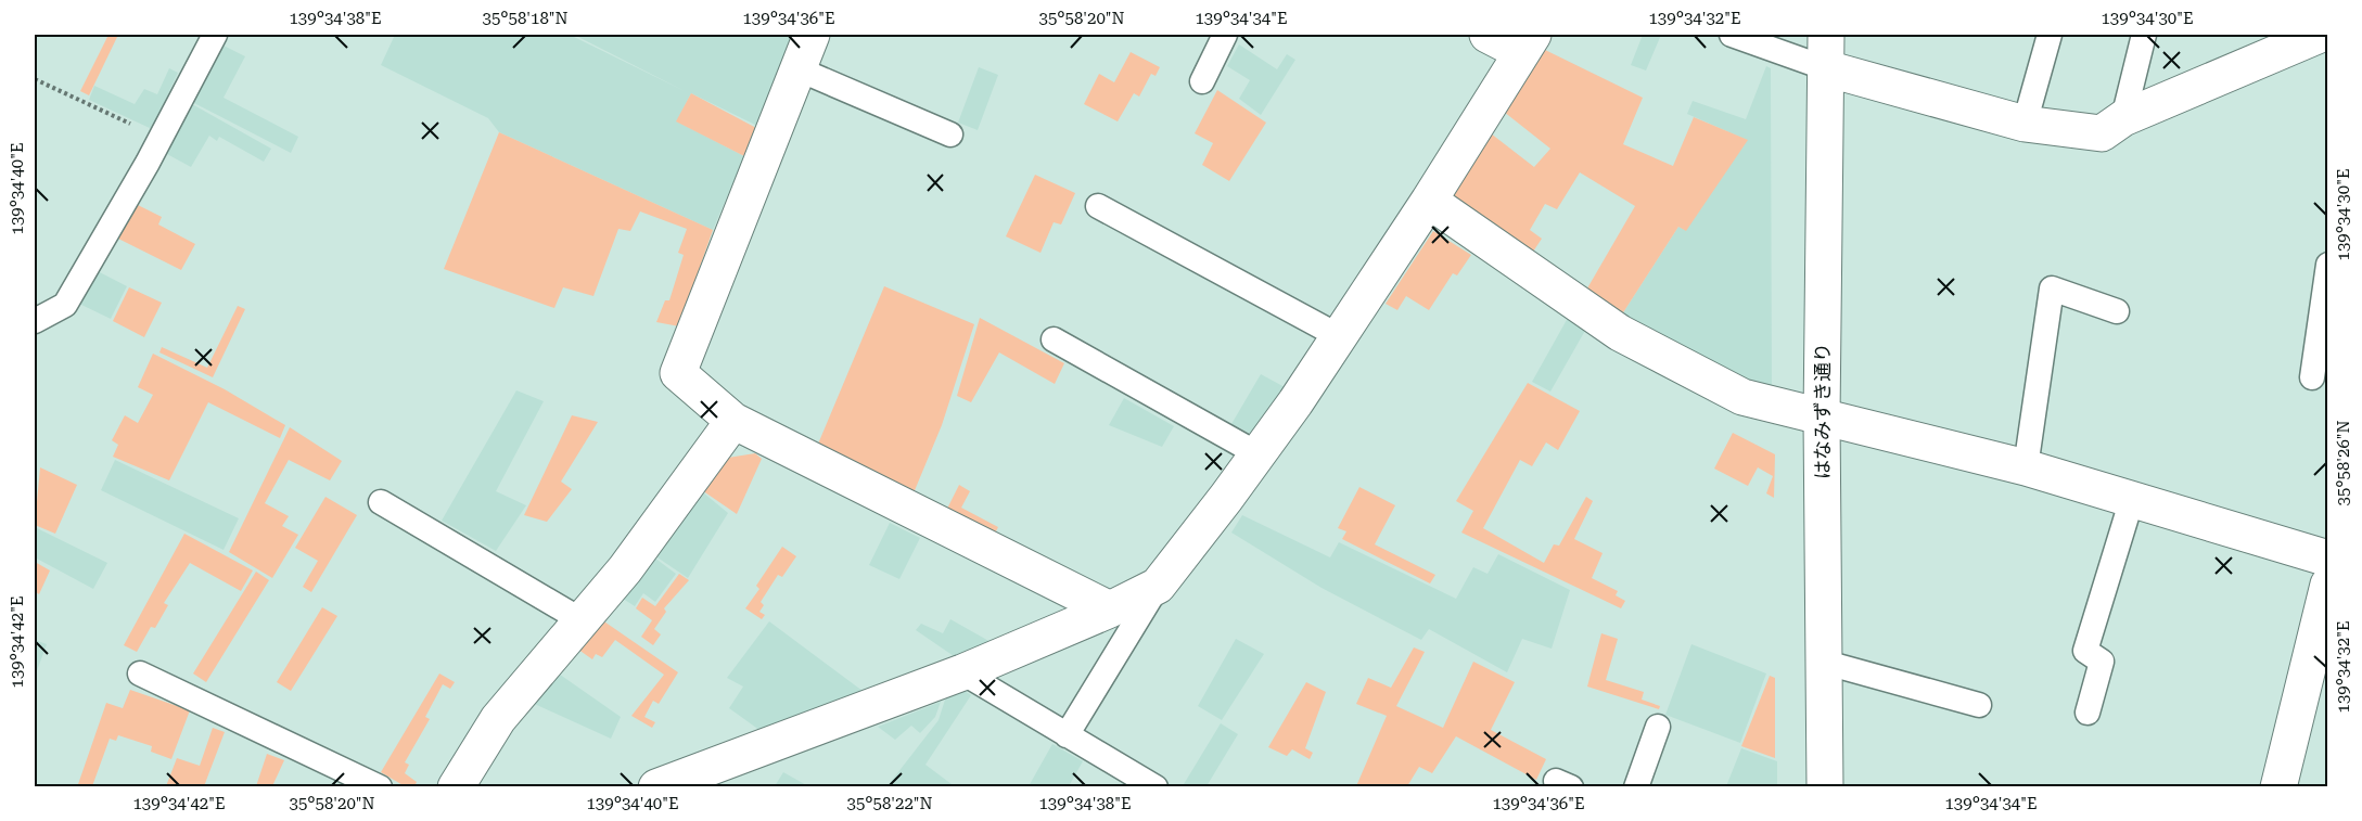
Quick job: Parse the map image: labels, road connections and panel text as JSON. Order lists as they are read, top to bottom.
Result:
{
  "streets": {
    "street": ["はなみずき通り"]
  },
  "coordinates": [
    "139°34'38\"E",
    "35°58'18\"N",
    "139°34'36\"E",
    "35°58'20\"N",
    "139°34'34\"E",
    "139°34'32\"E",
    "139°34'30\"E",
    "139°34'40\"E",
    "35°58'26\"N",
    "139°34'42\"E",
    "35°58'22\"N"
  ]
}
